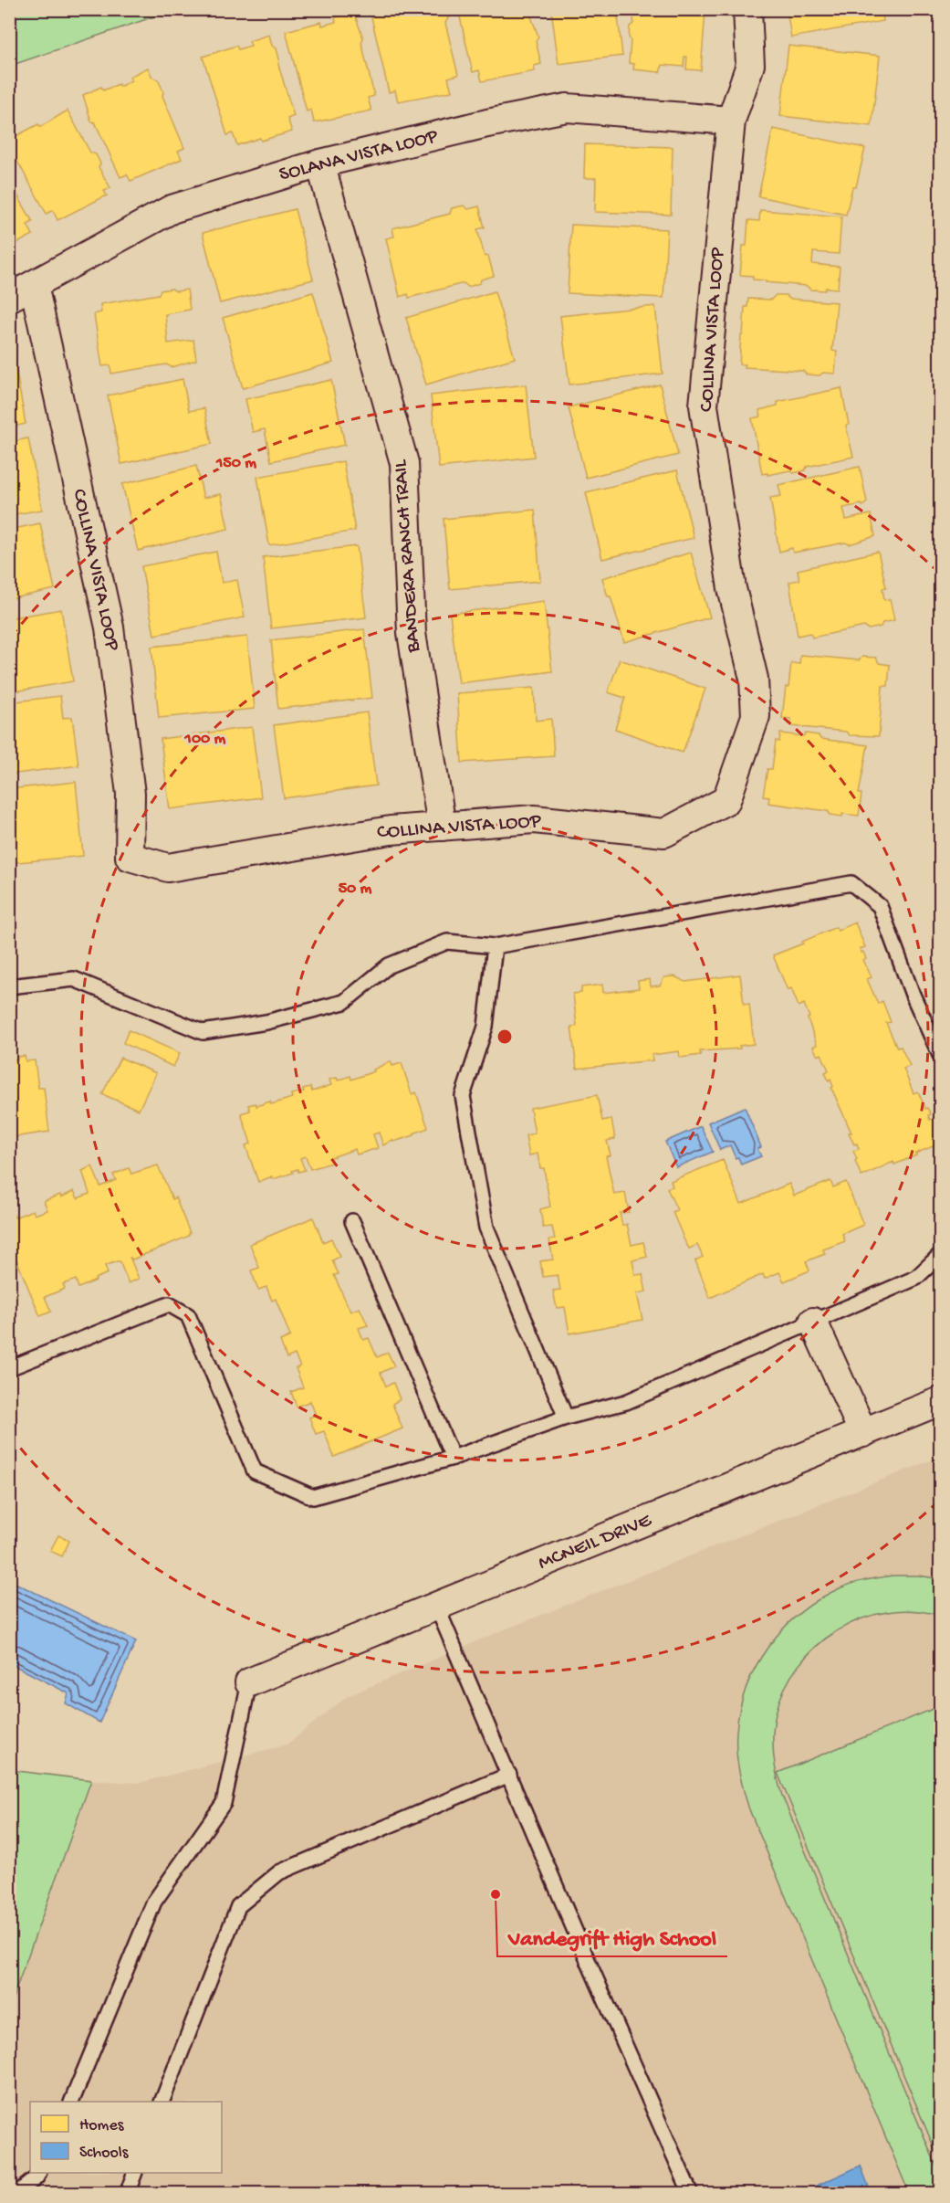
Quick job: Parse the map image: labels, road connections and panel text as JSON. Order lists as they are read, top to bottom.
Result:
{
  "streets": {
    "street": [
      "SOLANA VISTA LOOP",
      "COLLINA VISTA LOOP",
      "BANDERA RANCH TRAIL",
      "MCNEIL DRIVE"
    ]
  },
  "crossings": [
    ["SOLANA VISTA LOOP", "COLLINA VISTA LOOP"],
    ["SOLANA VISTA LOOP", "BANDERA RANCH TRAIL"],
    ["COLLINA VISTA LOOP", "BANDERA RANCH TRAIL"]
  ],
  "places": ["Vandegrift High School"],
  "legend": ["Homes", "Schools"],
  "rings": ["150 m", "100 m", "50 m"]
}
